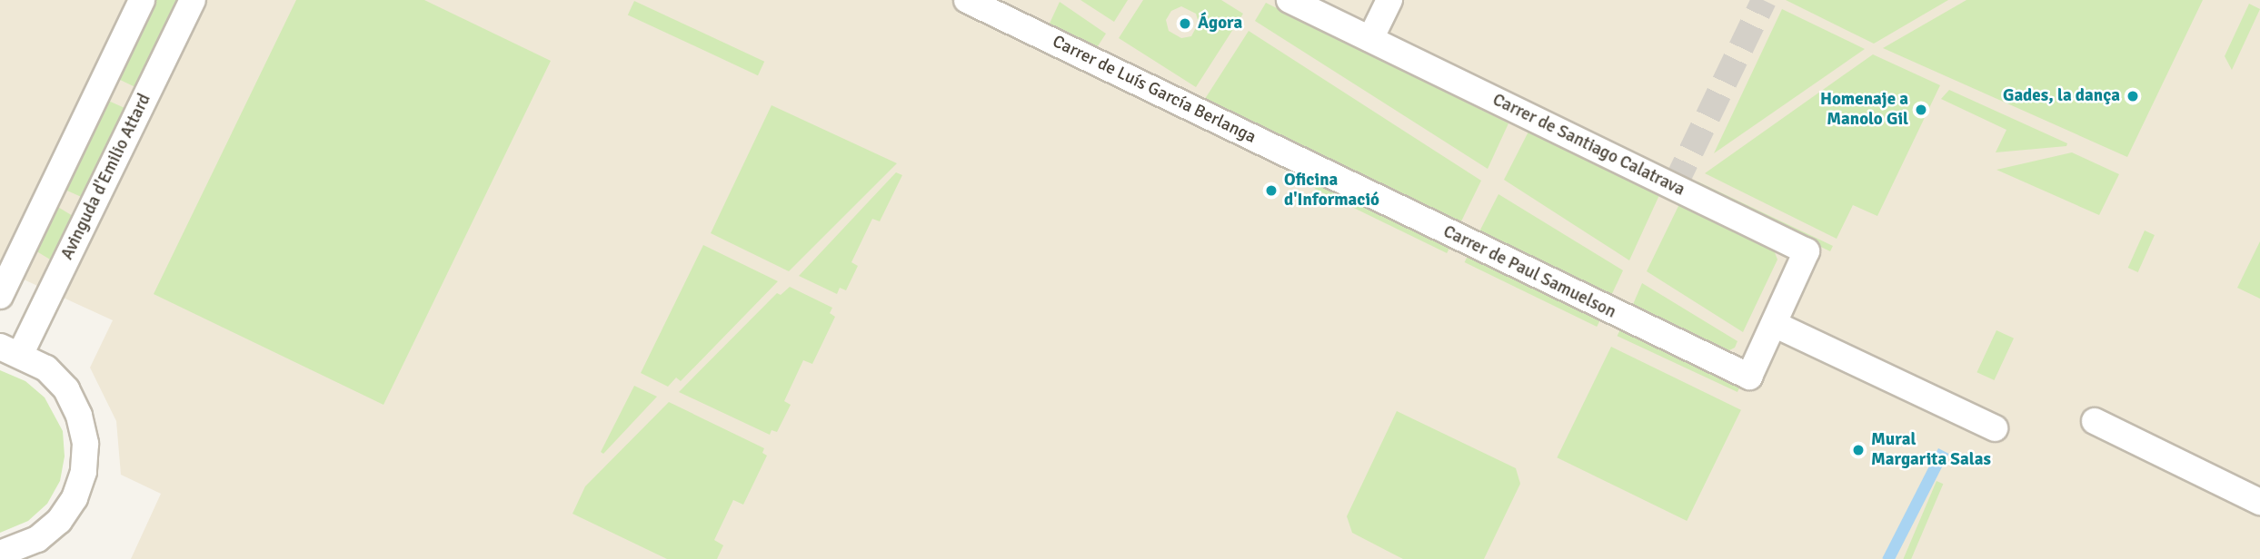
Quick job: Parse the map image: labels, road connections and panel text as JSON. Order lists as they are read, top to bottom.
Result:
{
  "streets": {
    "street": [
      "Carrer de Luís García Berlanga",
      "Carrer de Santiago Calatrava",
      "Avinguda d'Emilio Attard",
      "Carrer de Paul Samuelson"
    ]
  },
  "crossings": [
    ["Carrer de Luís García Berlanga", "Carrer de Paul Samuelson"],
    ["Carrer de Santiago Calatrava", "Carrer de Paul Samuelson"]
  ],
  "places": [
    "Ágora",
    "Gades, la dança",
    "Homenaje a Manolo Gil",
    "Oficina d'Informació",
    "Mural Margarita Salas"
  ]
}
